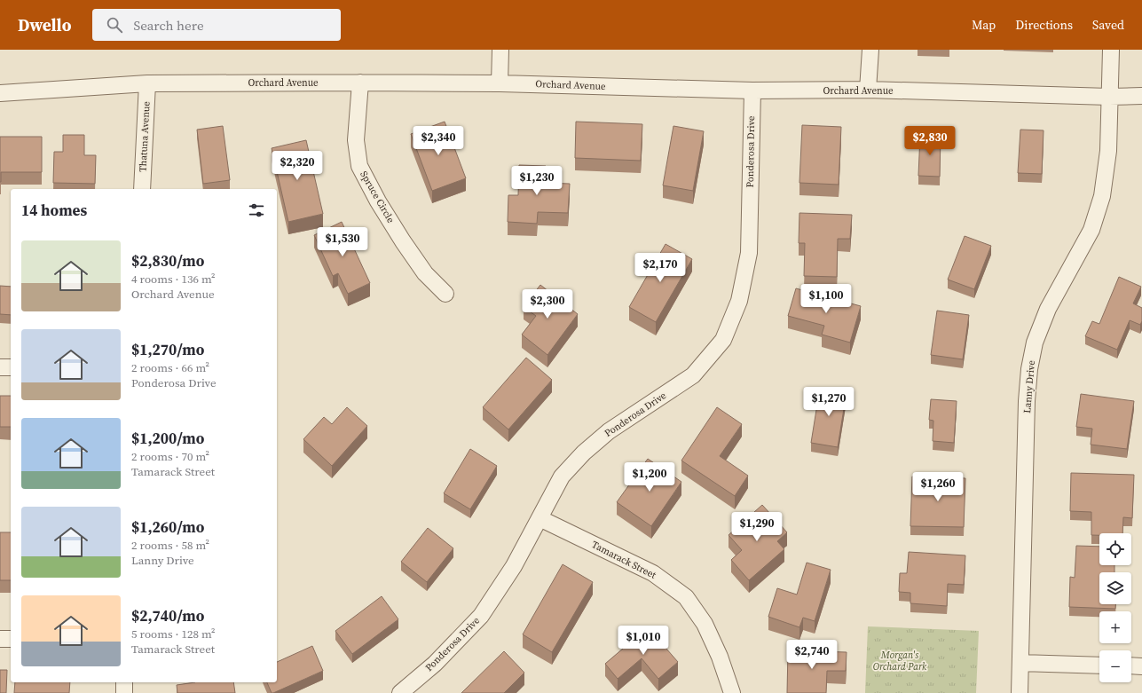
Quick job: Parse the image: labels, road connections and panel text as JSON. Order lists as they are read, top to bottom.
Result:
{
  "streets": {
    "street": [
      "Orchard Avenue",
      "Thatuna Avenue",
      "Ponderosa Drive",
      "Spruce Circle",
      "Lanny Drive",
      "Tamarack Street"
    ]
  },
  "crossings": [
    ["Orchard Avenue", "Thatuna Avenue"],
    ["Orchard Avenue", "Ponderosa Drive"],
    ["Orchard Avenue", "Spruce Circle"],
    ["Orchard Avenue", "Lanny Drive"],
    ["Ponderosa Drive", "Tamarack Street"]
  ],
  "parks": ["Morgan's Orchard Park"],
  "page": {
    "header": "Dwello",
    "search": "Search here",
    "nav": ["Map", "Directions", "Saved"],
    "price": [
      "$2,340",
      "$2,830",
      "$2,320",
      "$1,230",
      "$1,530",
      "$2,170",
      "$1,100",
      "$2,300",
      "$1,270",
      "$1,200",
      "$1,260",
      "$1,290",
      "$1,010",
      "$2,740"
    ],
    "heading": "14 homes",
    "list": [
      {
        "name": "$2,830/mo",
        "note": "4 rooms · 136 m² · Orchard Avenue"
      },
      {
        "name": "$1,270/mo",
        "note": "2 rooms · 66 m² · Ponderosa Drive"
      },
      {
        "name": "$1,200/mo",
        "note": "2 rooms · 70 m² · Tamarack Street"
      },
      {
        "name": "$1,260/mo",
        "note": "2 rooms · 58 m² · Lanny Drive"
      },
      {
        "name": "$2,740/mo",
        "note": "5 rooms · 128 m² · Tamarack Street"
      }
    ],
    "map_buttons": ["+", "−"]
  }
}
